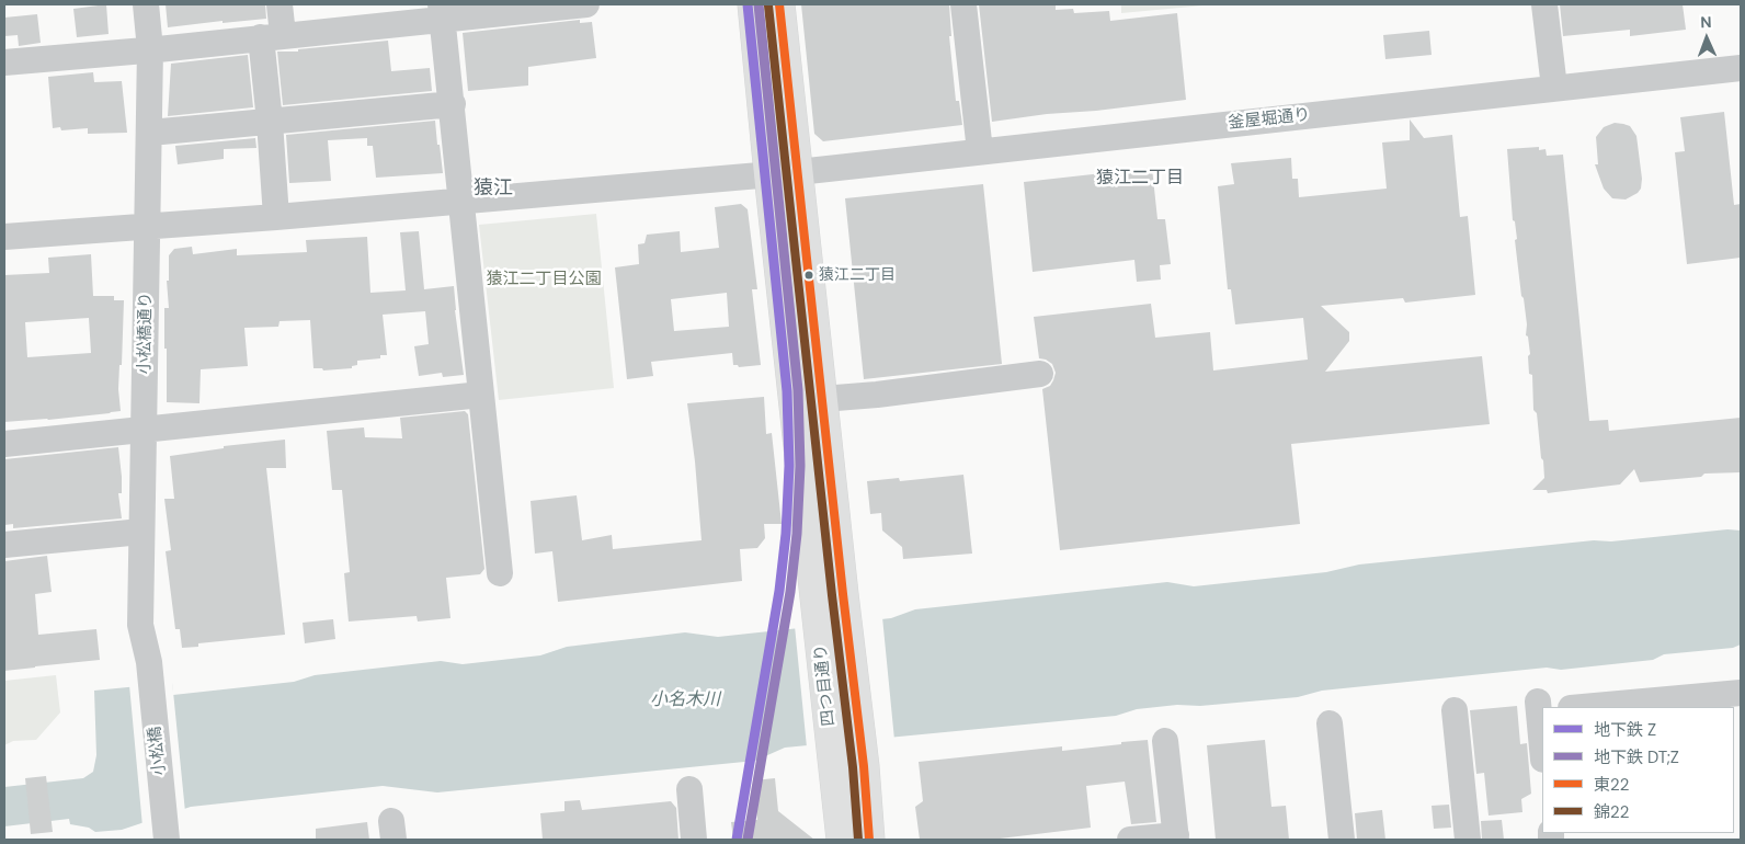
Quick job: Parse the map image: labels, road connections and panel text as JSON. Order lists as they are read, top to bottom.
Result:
{
  "streets": {
    "street": ["釜屋堀通り", "小松橋通り", "小松橋"]
  },
  "crossings": [
    ["釜屋堀通り", "小松橋通り"],
    ["小松橋通り", "小松橋"]
  ],
  "districts": ["猿江二丁目", "猿江"],
  "water": ["小名木川"],
  "parks": ["猿江二丁目公園"],
  "places": ["猿江二丁目"],
  "lines": [
    "metro line Z",
    "metro line DT;Z",
    "transit line 東22",
    "transit line 錦22"
  ],
  "legend": [
    "地下鉄 Z",
    "地下鉄 DT;Z",
    "東22",
    "錦22"
  ],
  "north": "top"
}
